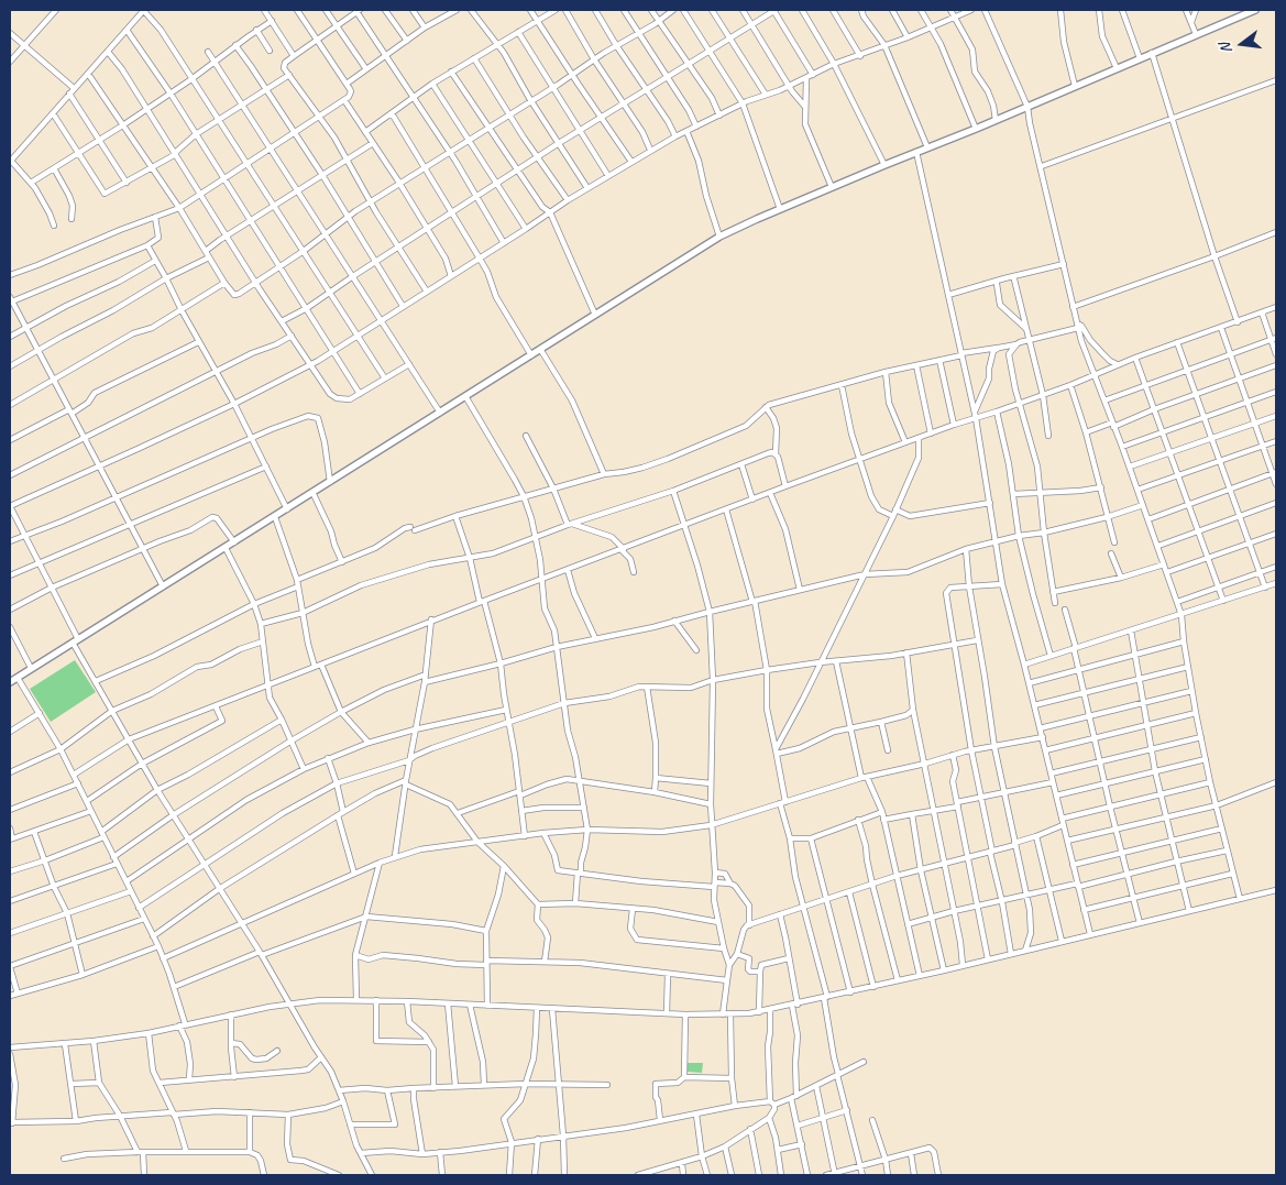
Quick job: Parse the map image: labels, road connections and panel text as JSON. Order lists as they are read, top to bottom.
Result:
{
  "north": "left"
}
